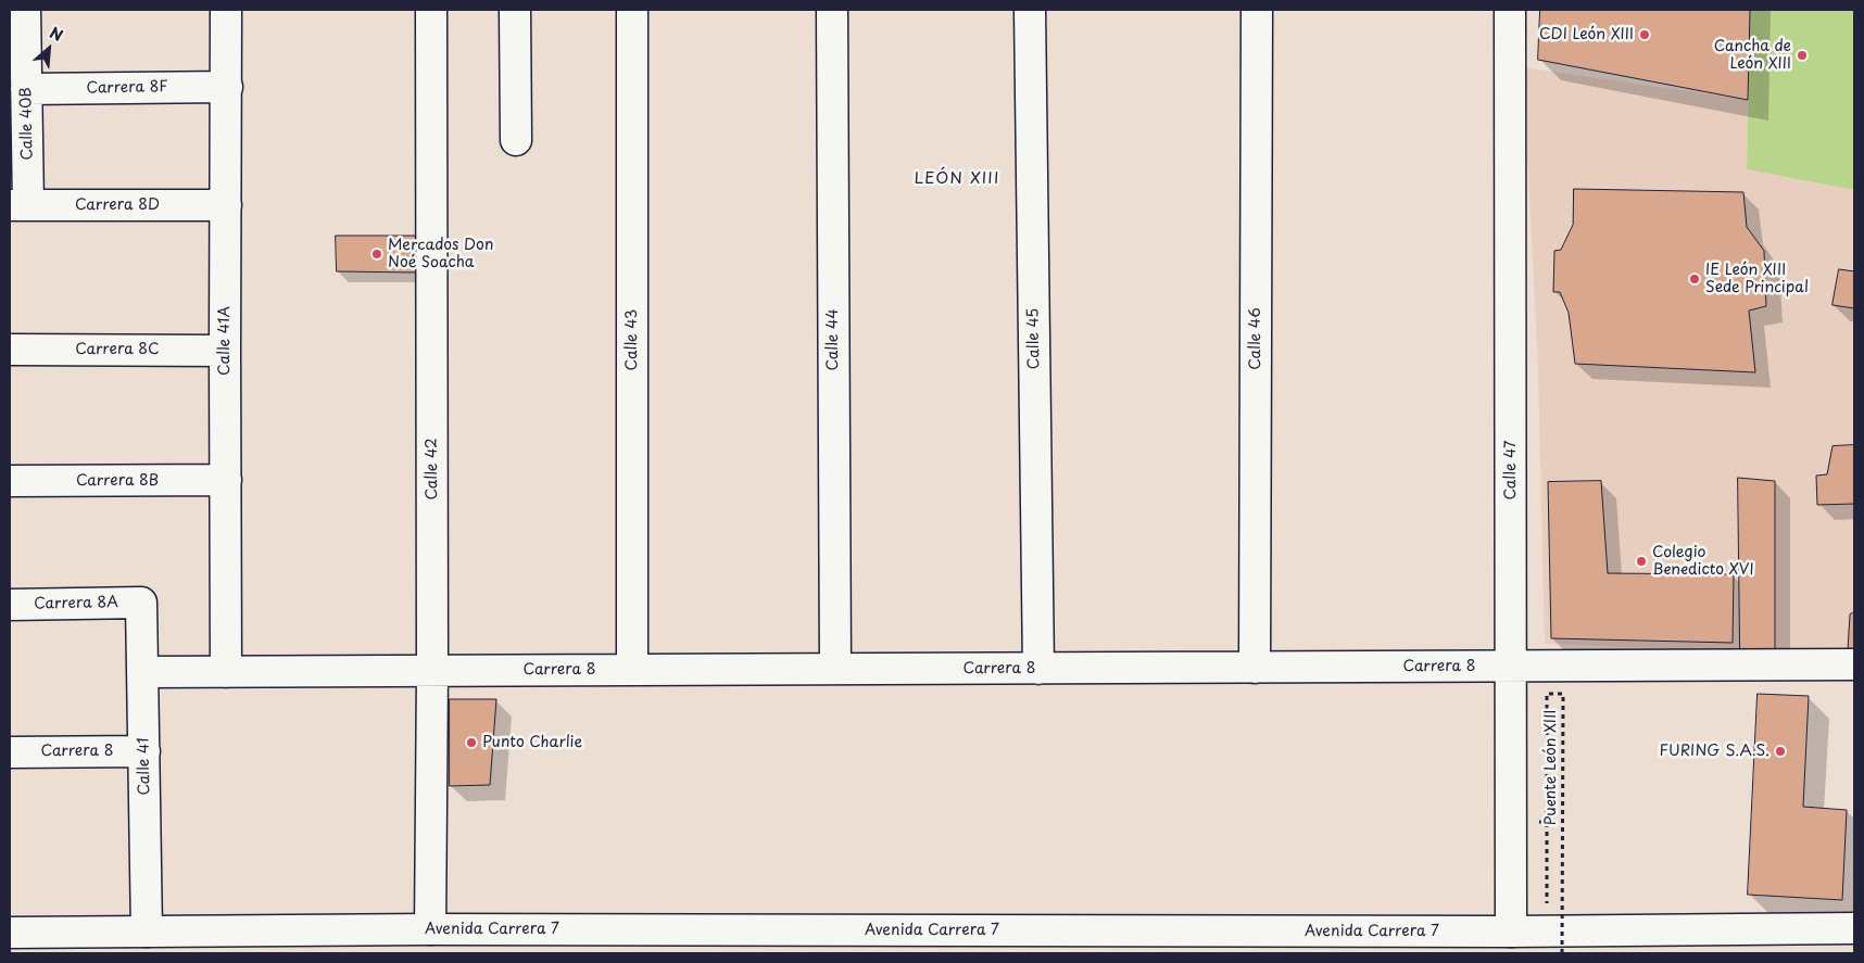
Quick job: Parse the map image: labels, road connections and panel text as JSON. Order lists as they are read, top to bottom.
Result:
{
  "streets": {
    "street": [
      "Carrera 8F",
      "Calle 40B",
      "Carrera 8D",
      "Calle 45",
      "Calle 46",
      "Calle 43",
      "Calle 44",
      "Calle 41A",
      "Carrera 8C",
      "Calle 42",
      "Calle 47",
      "Carrera 8B",
      "Carrera 8A",
      "Carrera 8",
      "Calle 41",
      "Avenida Carrera 7"
    ],
    "path": ["Puente León XIII"]
  },
  "crossings": [
    ["Carrera 8F", "Calle 40B"],
    ["Carrera 8F", "Calle 41A"],
    ["Calle 40B", "Carrera 8D"],
    ["Carrera 8D", "Calle 41A"],
    ["Calle 45", "Carrera 8"],
    ["Calle 46", "Carrera 8"],
    ["Calle 43", "Carrera 8"],
    ["Calle 44", "Carrera 8"],
    ["Calle 41A", "Carrera 8C"],
    ["Calle 41A", "Carrera 8B"],
    ["Calle 41A", "Carrera 8"],
    ["Calle 42", "Carrera 8"],
    ["Calle 42", "Avenida Carrera 7"],
    ["Calle 47", "Carrera 8"],
    ["Calle 47", "Avenida Carrera 7"],
    ["Carrera 8A", "Calle 41"],
    ["Carrera 8", "Calle 41"],
    ["Calle 41", "Avenida Carrera 7"],
    ["Puente León XIII", "Avenida Carrera 7"]
  ],
  "districts": ["LEÓN XIII"],
  "places": [
    "CDI León XIII",
    "Cancha de León XIII",
    "Mercados Don Noé Soacha",
    "IE León XIII Sede Principal",
    "Colegio Benedicto XVI",
    "Punto Charlie",
    "FURING S.A.S."
  ],
  "north": "top right"
}
